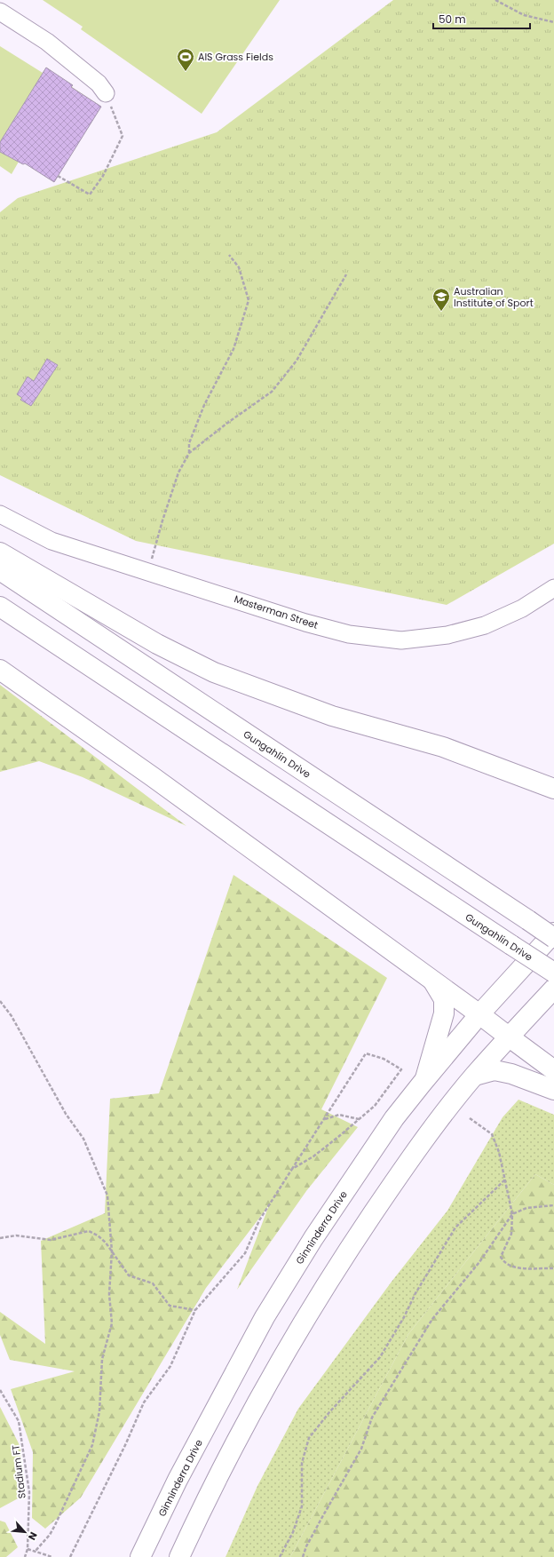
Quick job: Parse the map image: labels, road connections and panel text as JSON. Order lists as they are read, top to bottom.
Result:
{
  "streets": {
    "main road": ["Gungahlin Drive", "Ginninderra Drive"],
    "street": ["Masterman Street"],
    "path": ["Stadium FT"]
  },
  "places": {
    "sports": ["AIS Grass Fields"],
    "school or university": ["Australian Institute of Sport"]
  },
  "scale_bar": "50 m",
  "north": "bottom right"
}
